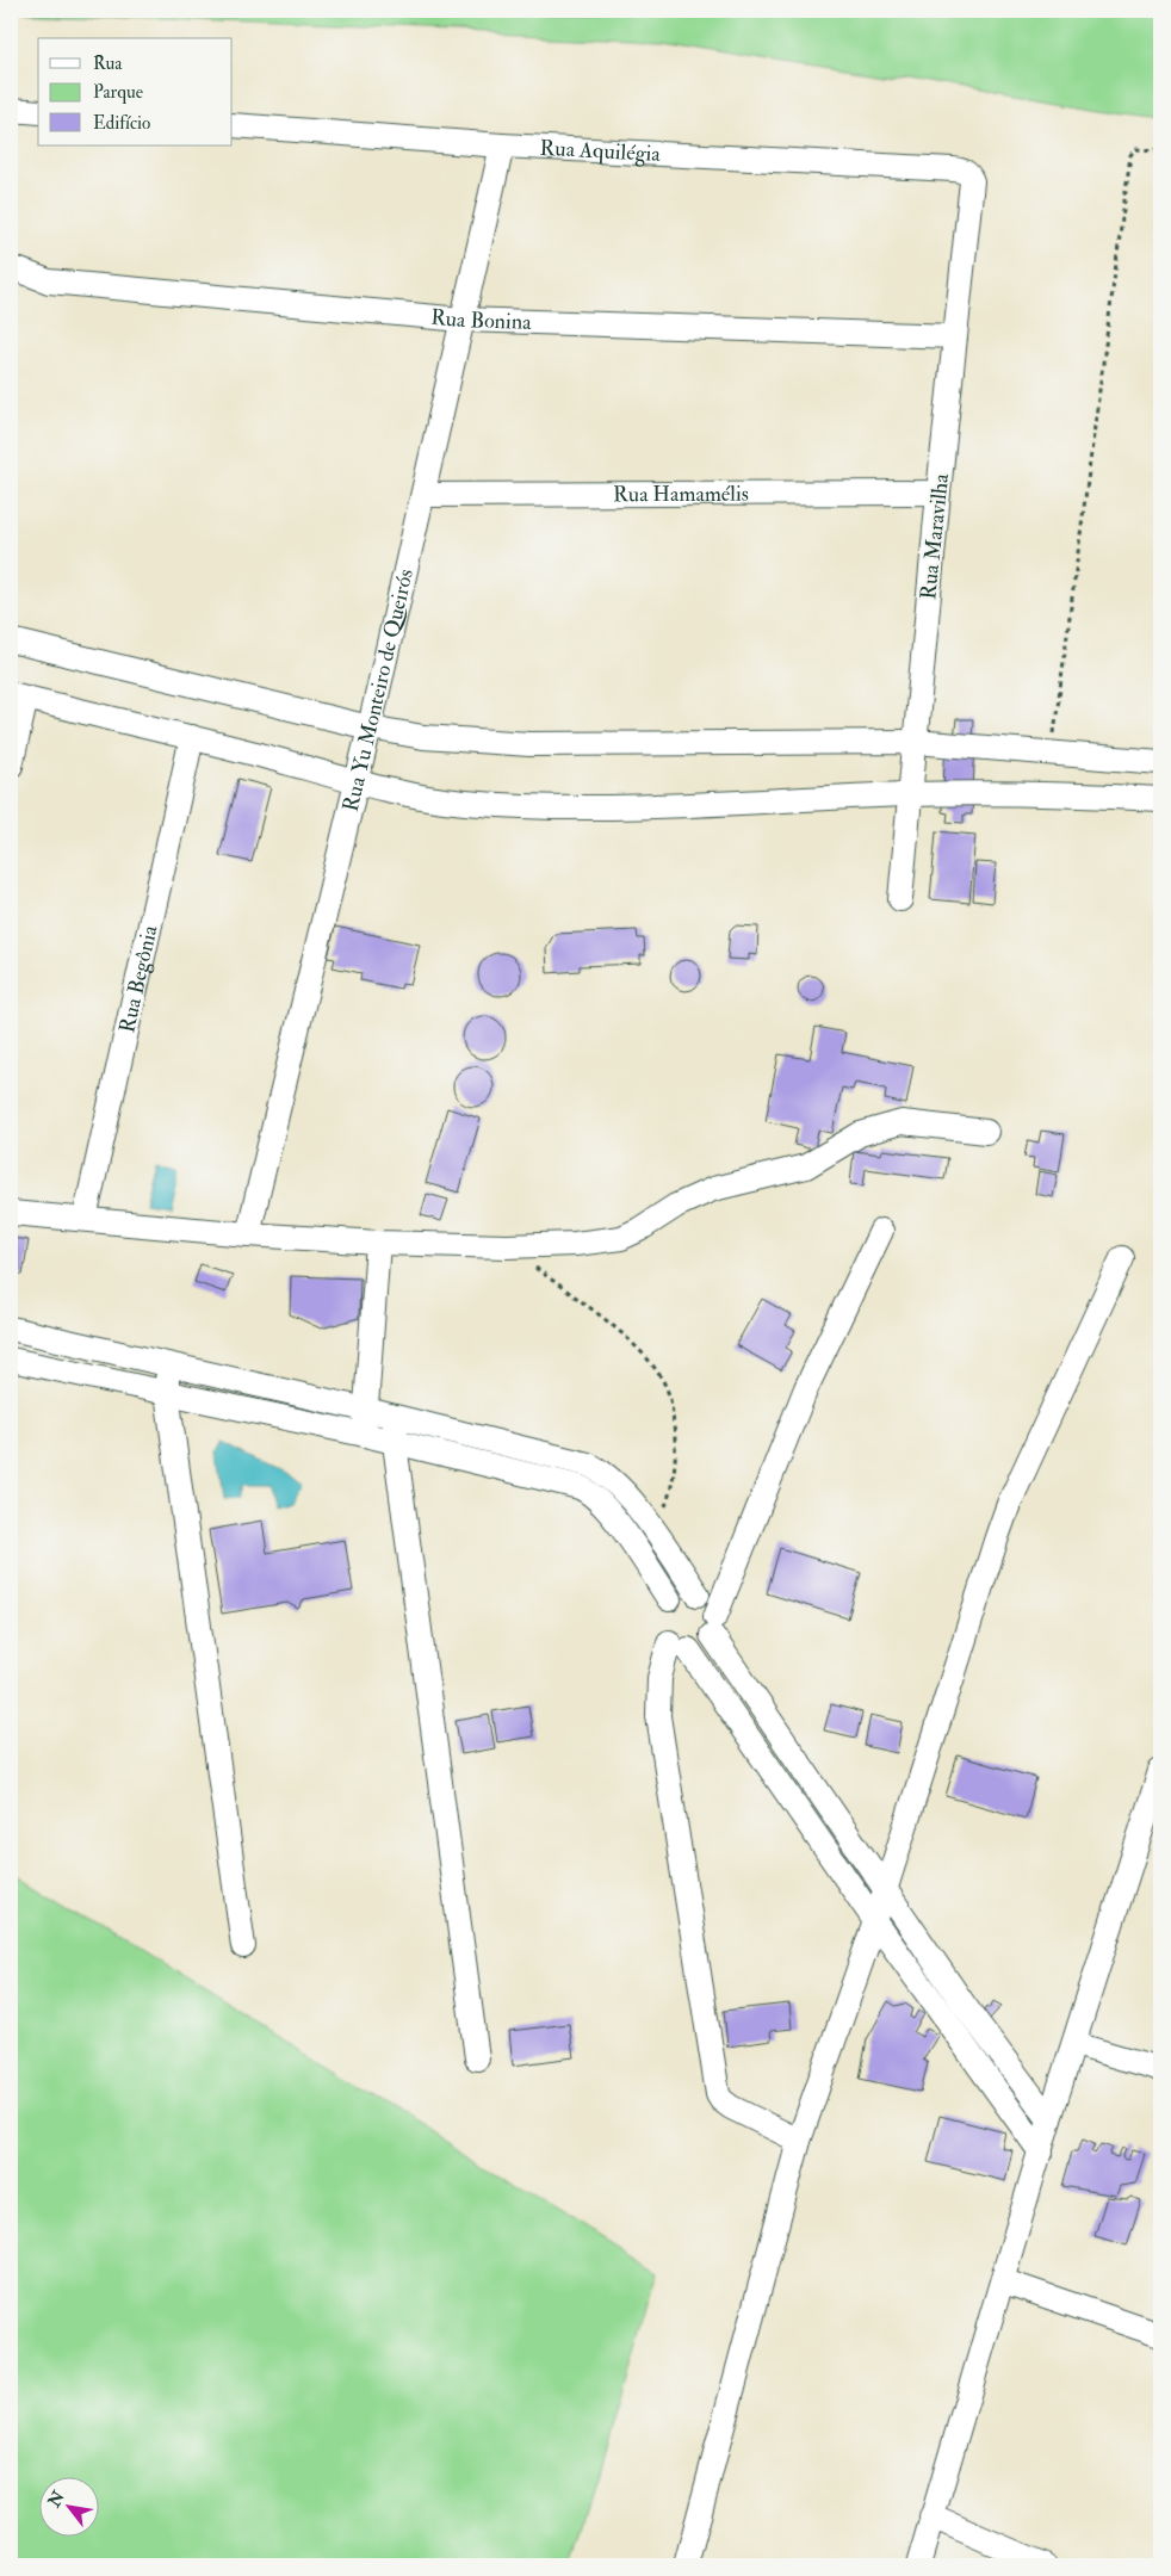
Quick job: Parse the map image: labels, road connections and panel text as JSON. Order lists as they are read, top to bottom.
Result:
{
  "streets": {
    "street": [
      "Rua Aquilégia",
      "Rua Bonina",
      "Rua Hamamélis",
      "Rua Maravilha",
      "Rua Yu Monteiro de Queirós",
      "Rua Begônia"
    ]
  },
  "crossings": [
    ["Rua Aquilégia", "Rua Maravilha"],
    ["Rua Aquilégia", "Rua Yu Monteiro de Queirós"],
    ["Rua Bonina", "Rua Maravilha"],
    ["Rua Bonina", "Rua Yu Monteiro de Queirós"],
    ["Rua Hamamélis", "Rua Maravilha"],
    ["Rua Hamamélis", "Rua Yu Monteiro de Queirós"]
  ],
  "legend": ["Rua", "Parque", "Edifício"],
  "north": "top left"
}
